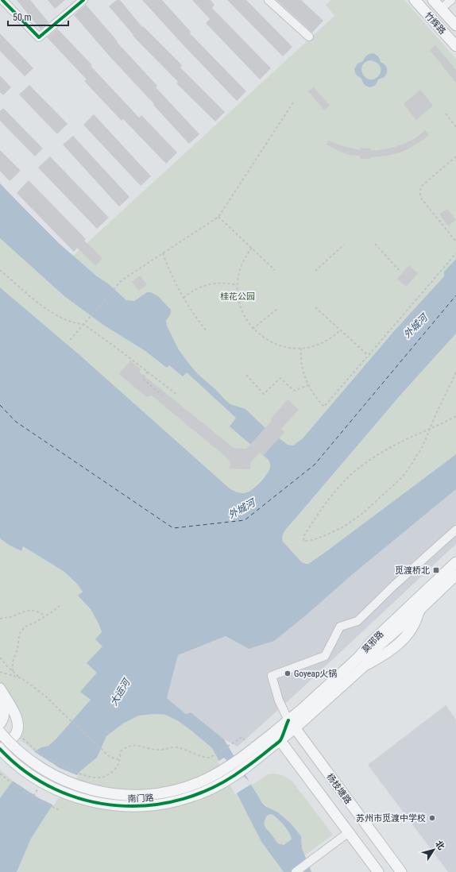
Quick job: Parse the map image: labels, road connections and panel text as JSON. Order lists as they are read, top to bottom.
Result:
{
  "streets": {
    "main road": [
      "竹辉路",
      "莫邪路",
      "杨枝塘路",
      "南门路"
    ]
  },
  "crossings": [
    ["莫邪路", "杨枝塘路"],
    ["莫邪路", "南门路"],
    ["杨枝塘路", "南门路"]
  ],
  "water": ["外城河", "大运河"],
  "parks": ["桂花公园"],
  "places": {
    "transit": ["觅渡桥北"],
    "other": ["Goyeap火锅", "苏州市觅渡中学校"]
  },
  "scale_bar": "50 m",
  "north": "top right"
}
